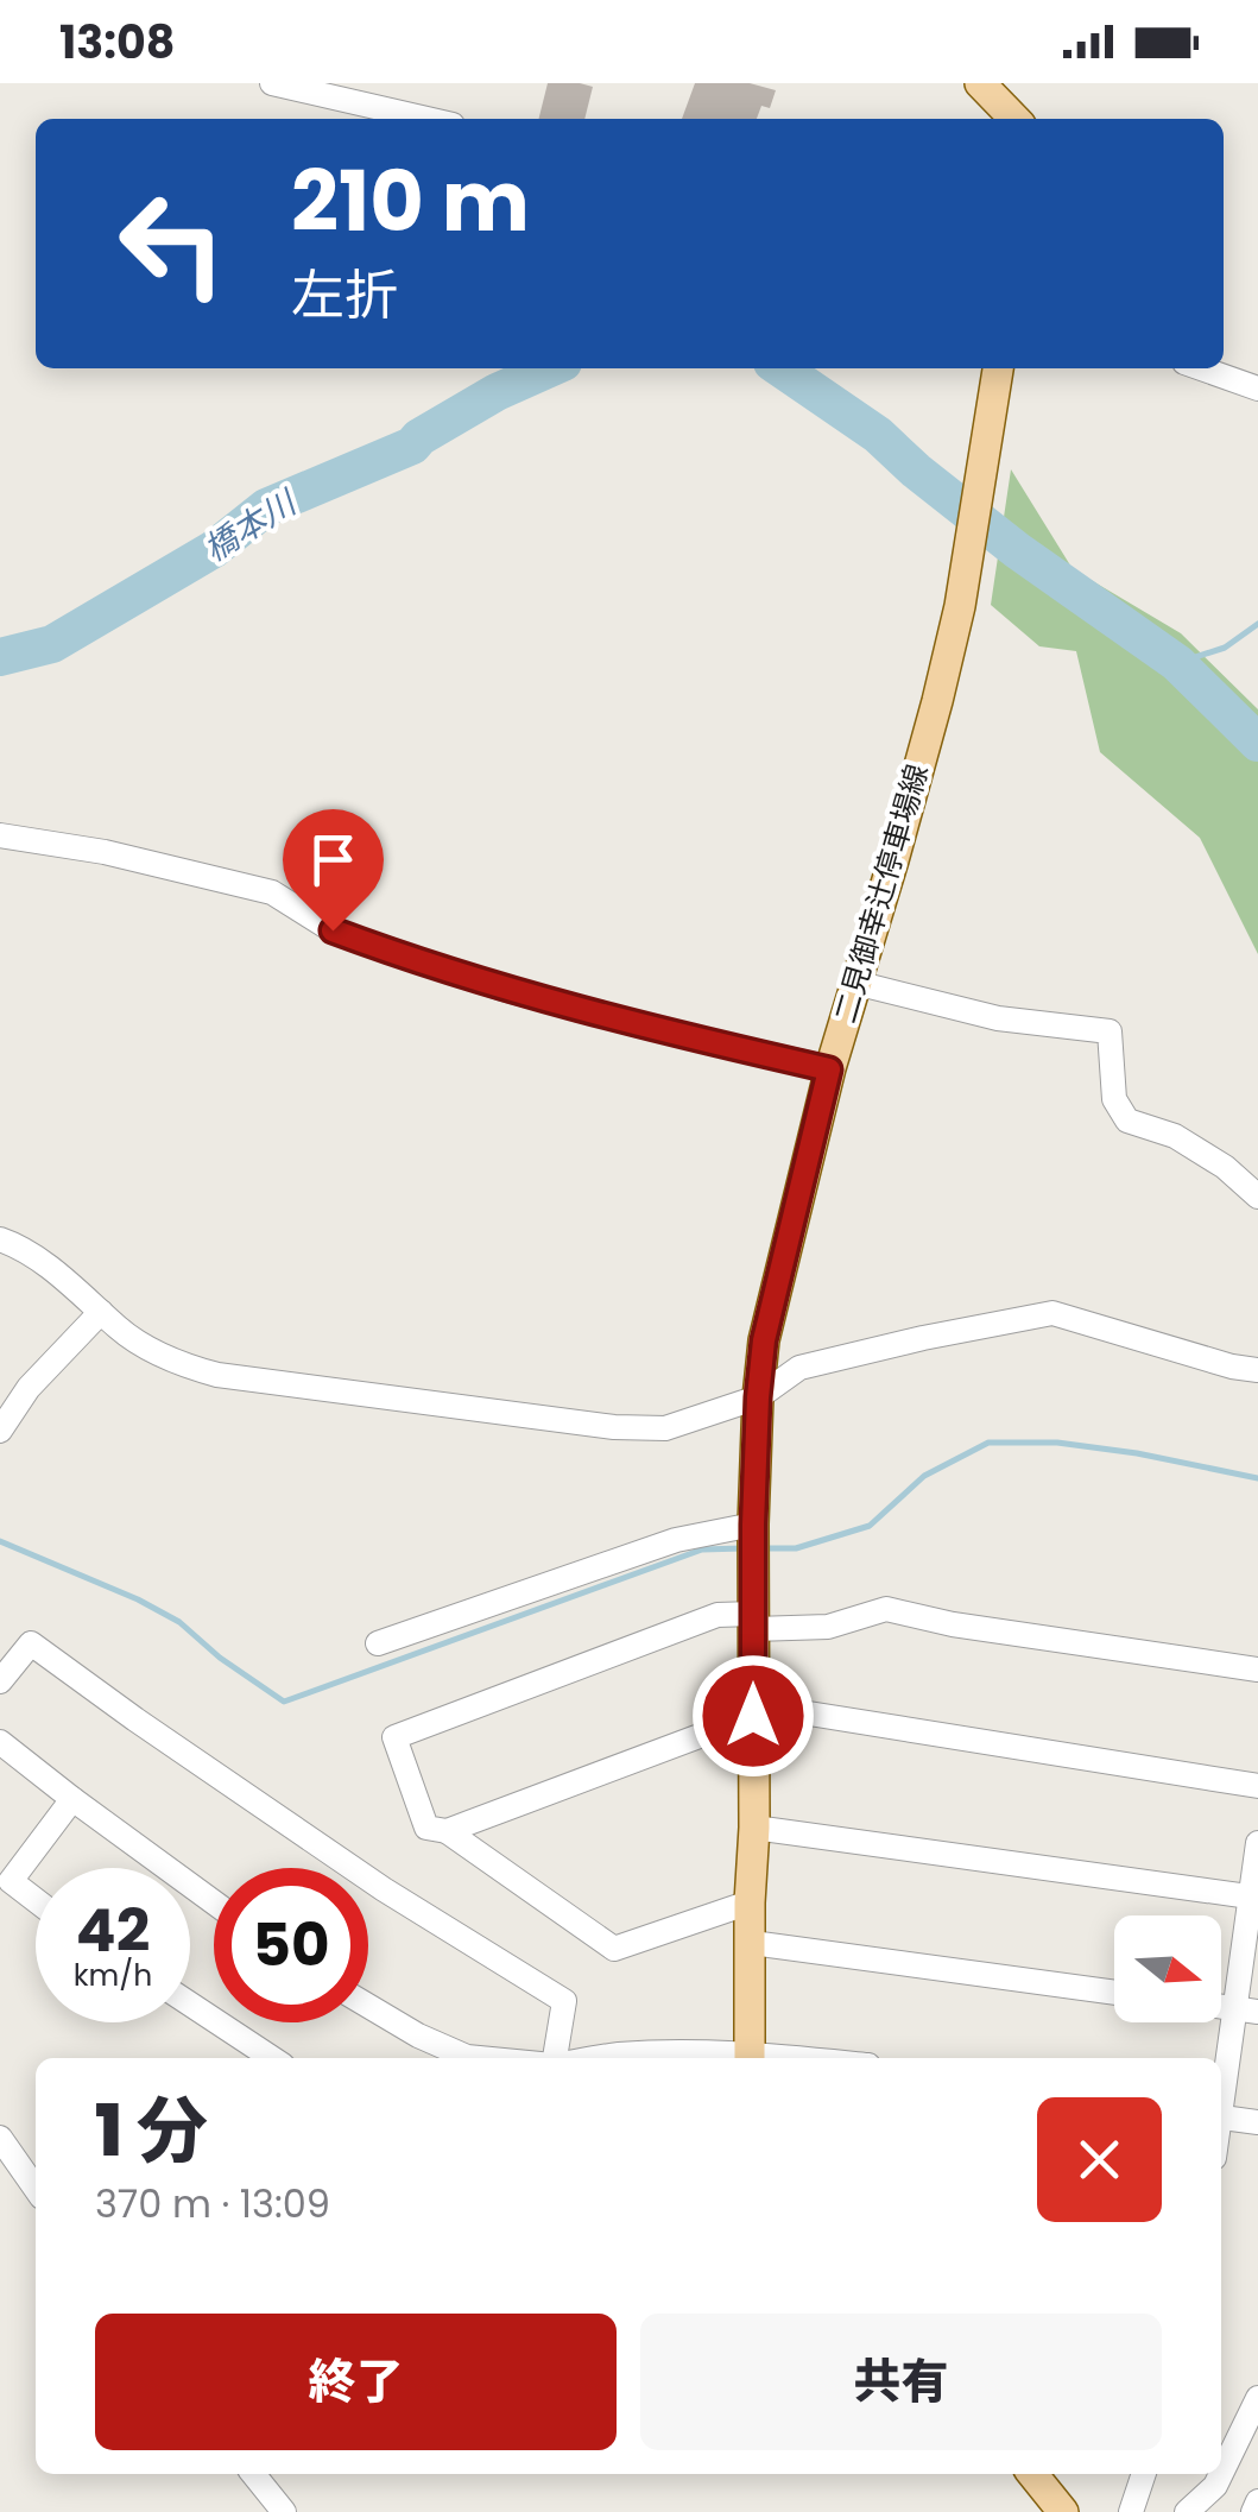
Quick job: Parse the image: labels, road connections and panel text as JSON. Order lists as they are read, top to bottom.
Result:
{
  "streets": {
    "main road": ["二見御幸辻停車場線"]
  },
  "water": ["橋本川"],
  "north": "right",
  "page": {
    "status": "13:08",
    "turn": ["210 m", "左折"],
    "speed": "42 km/h",
    "limit": "50",
    "heading": ["1 分", "370 m · 13:09"],
    "buttons": ["終了", "共有"]
  }
}
